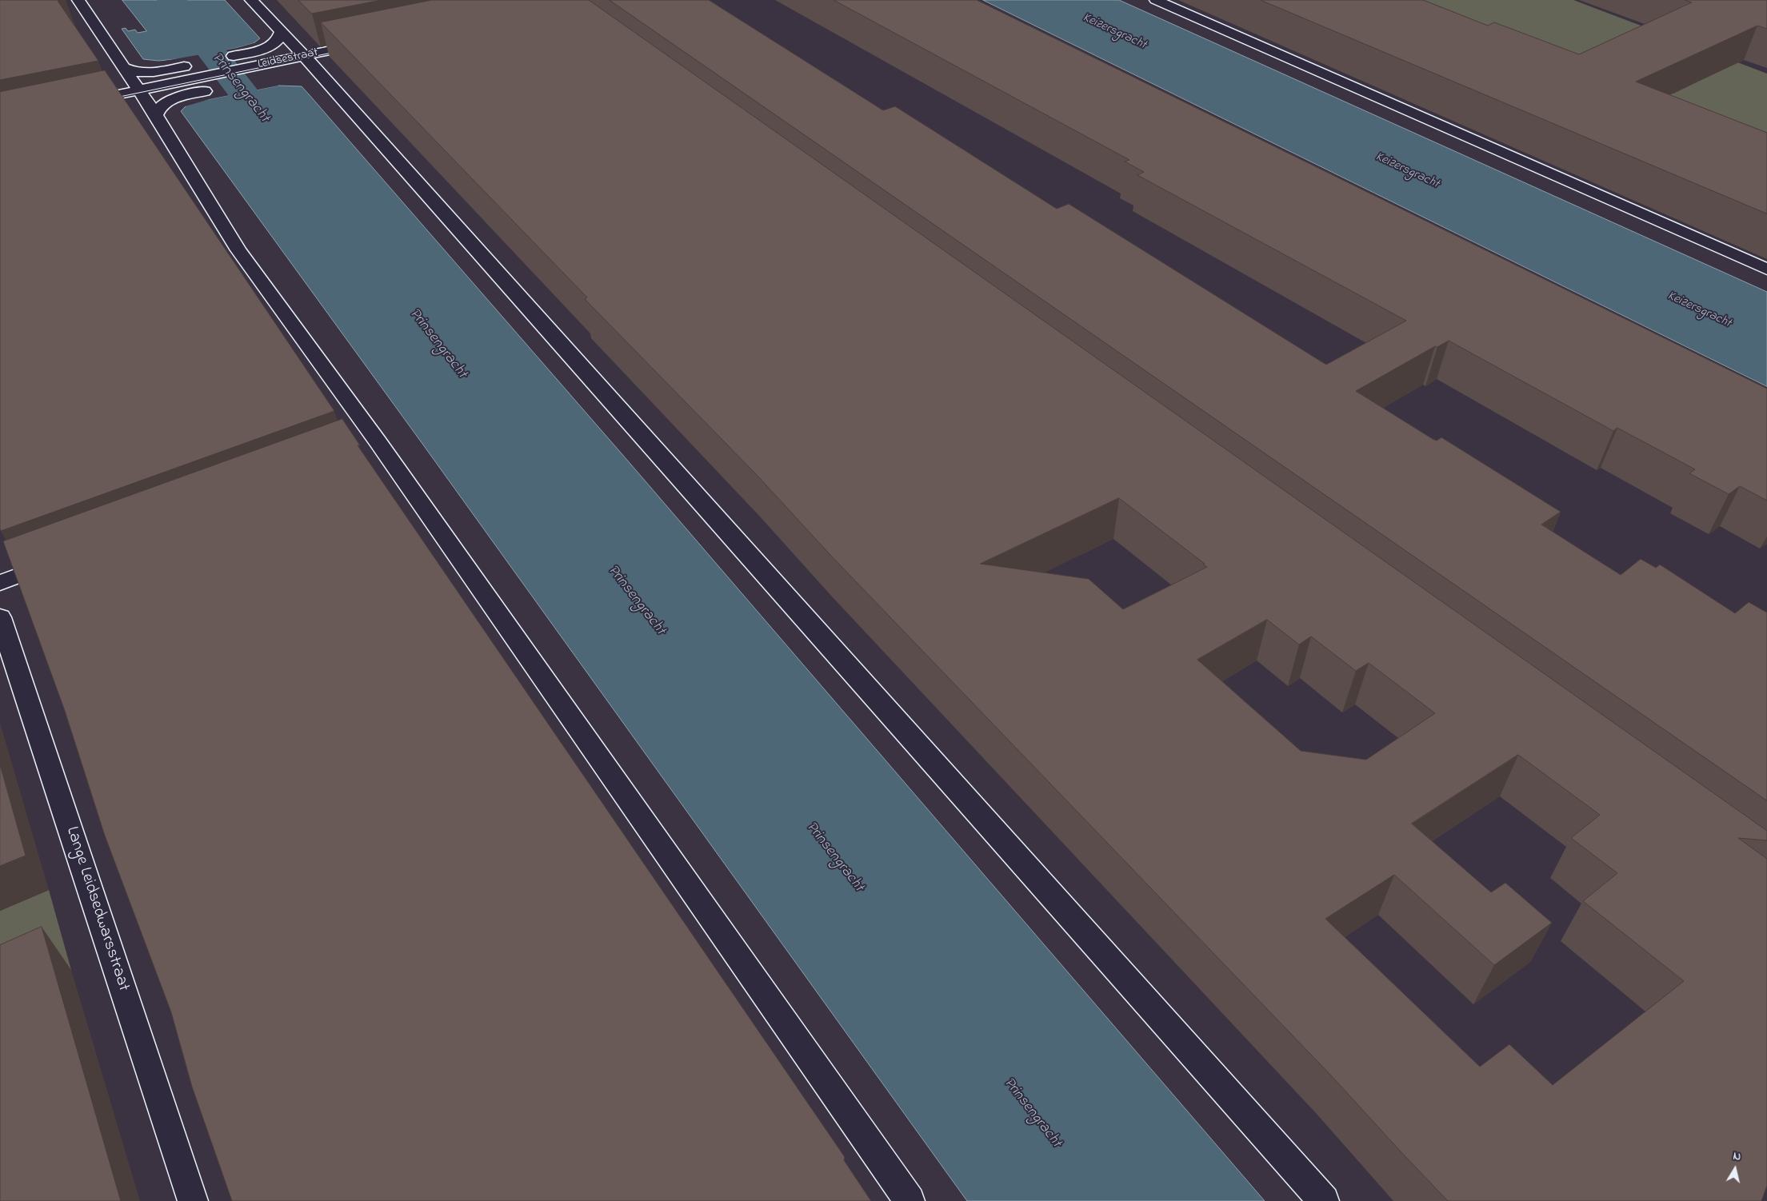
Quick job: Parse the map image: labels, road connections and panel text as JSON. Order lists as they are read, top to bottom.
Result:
{
  "streets": {
    "street": ["Leidsestraat", "Lange Leidsedwarsstraat"]
  },
  "water": ["Keizersgracht", "Prinsengracht"],
  "north": "top"
}
